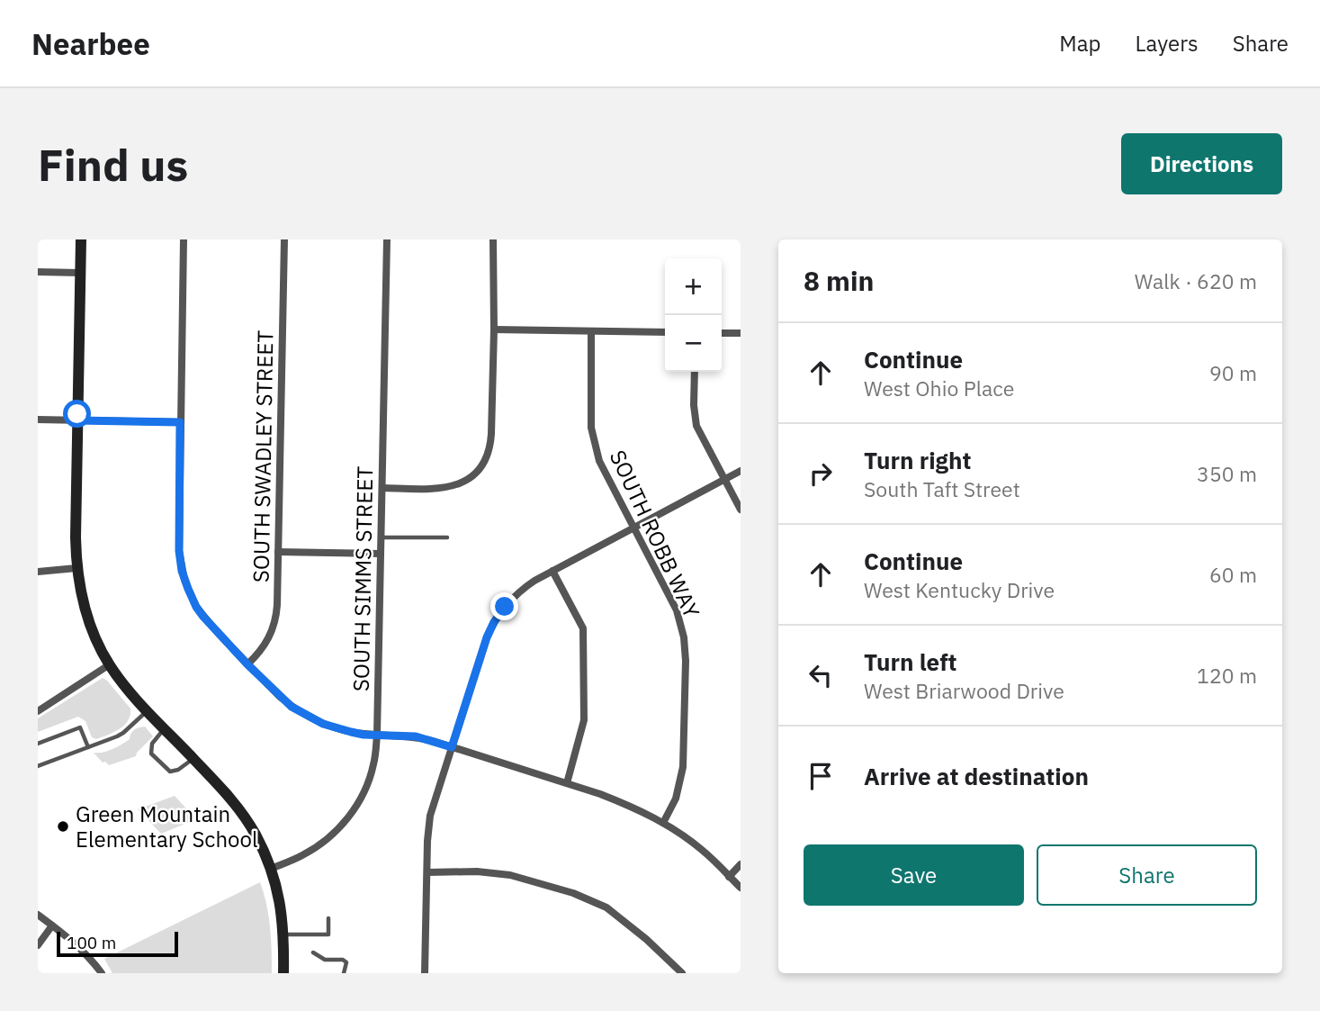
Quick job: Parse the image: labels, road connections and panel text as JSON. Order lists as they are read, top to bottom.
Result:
{
  "streets": {
    "street": ["SOUTH SWADLEY STREET", "SOUTH ROBB WAY", "SOUTH SIMMS STREET"]
  },
  "places": ["Green Mountain Elementary School"],
  "scale_bar": "100 m",
  "page": {
    "header": "Nearbee",
    "nav": ["Map", "Layers", "Share"],
    "buttons": [
      "Directions",
      ["Save", "Share"]
    ],
    "title": "Find us",
    "heading": ["8 min", "Walk · 620 m"],
    "map_buttons": ["+", "−"],
    "list": [
      ["Continue", "West Ohio Place", "90 m"],
      ["Turn right", "South Taft Street", "350 m"],
      ["Continue", "West Kentucky Drive", "60 m"],
      ["Turn left", "West Briarwood Drive", "120 m"],
      "Arrive at destination"
    ],
    "scale": "100 m"
  }
}
